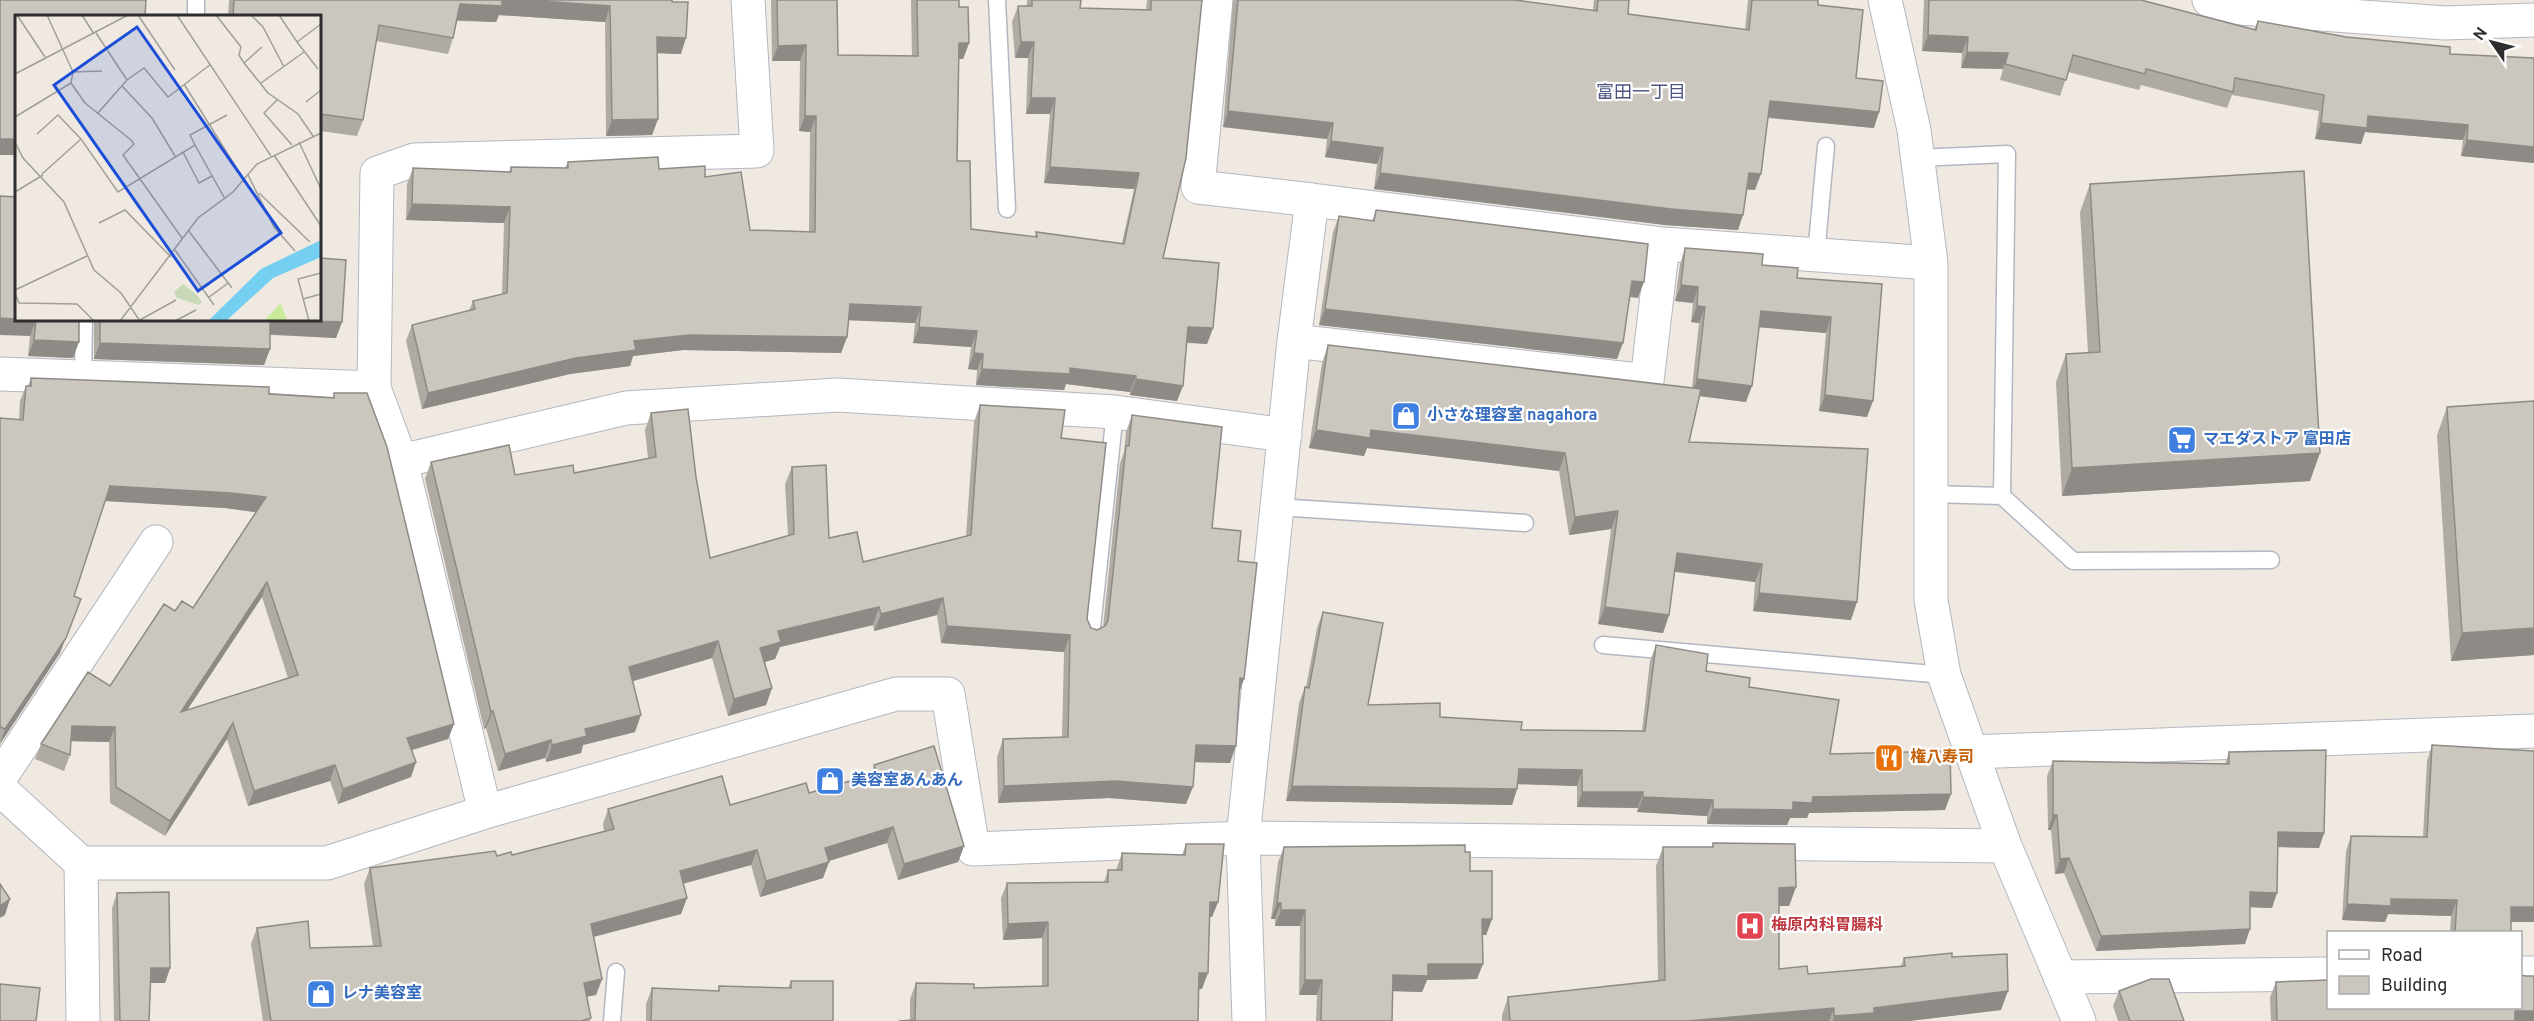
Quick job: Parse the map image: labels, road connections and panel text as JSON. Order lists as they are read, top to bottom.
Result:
{
  "districts": ["富田一丁目"],
  "places": {
    "shop": ["小さな理容室 nagahora", "美容室あんあん", "レナ美容室"],
    "supermarket": ["マエダストア 富田店"],
    "restaurant": ["権八寿司"],
    "hospital": ["梅原内科胃腸科"]
  },
  "legend": ["Road", "Building"],
  "north": "top left"
}
